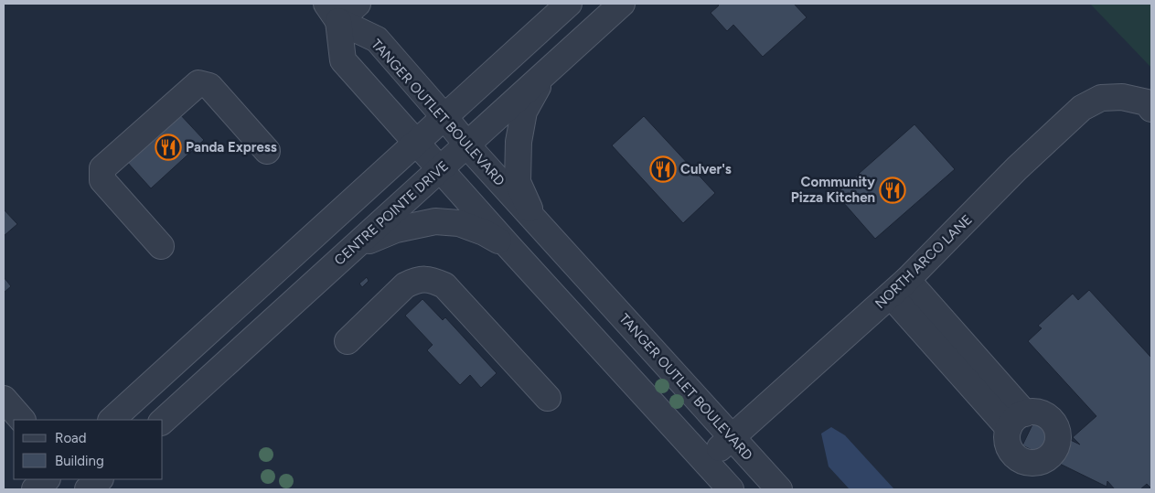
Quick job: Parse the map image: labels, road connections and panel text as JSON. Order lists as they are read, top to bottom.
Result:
{
  "streets": {
    "street": ["TANGER OUTLET BOULEVARD", "CENTRE POINTE DRIVE", "NORTH ARCO LANE"]
  },
  "crossings": [
    ["TANGER OUTLET BOULEVARD", "CENTRE POINTE DRIVE"],
    ["TANGER OUTLET BOULEVARD", "NORTH ARCO LANE"]
  ],
  "places": {
    "restaurant": ["Panda Express", "Culver's", "Community Pizza Kitchen"]
  },
  "legend": ["Road", "Building"]
}
